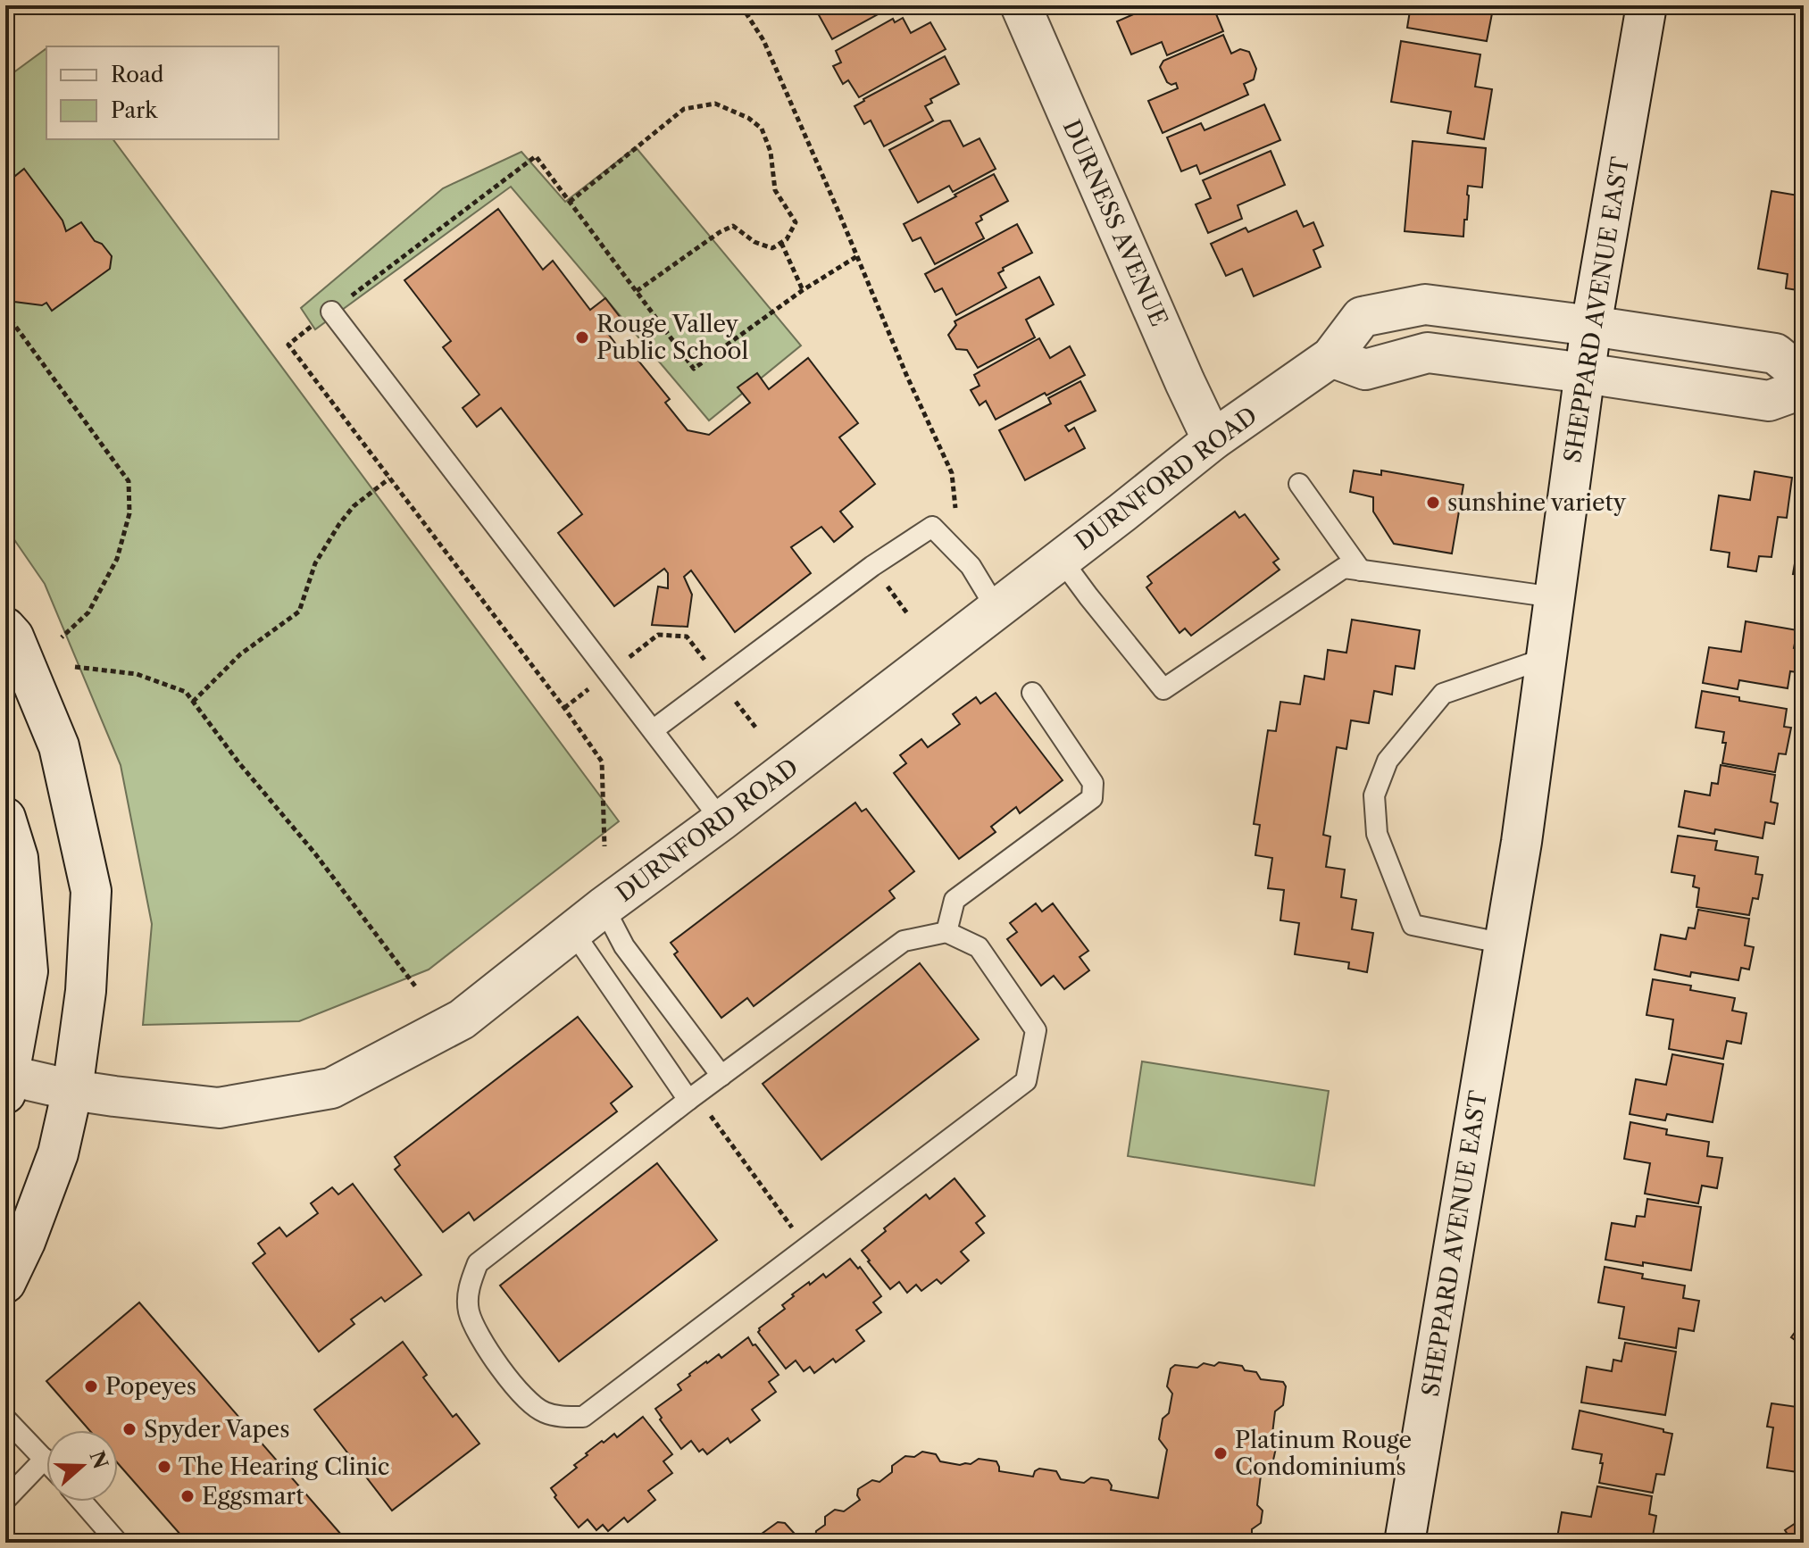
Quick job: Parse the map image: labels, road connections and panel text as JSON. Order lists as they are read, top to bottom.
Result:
{
  "streets": {
    "street": ["DURNESS AVENUE", "SHEPPARD AVENUE EAST", "DURNFORD ROAD"]
  },
  "crossings": [
    ["DURNESS AVENUE", "DURNFORD ROAD"],
    ["SHEPPARD AVENUE EAST", "DURNFORD ROAD"]
  ],
  "places": [
    "Rouge Valley Public School",
    "sunshine variety",
    "Popeyes",
    "Spyder Vapes",
    "Platinum Rouge Condominiums",
    "The Hearing Clinic",
    "Eggsmart"
  ],
  "legend": ["Road", "Park"],
  "north": "right"
}
